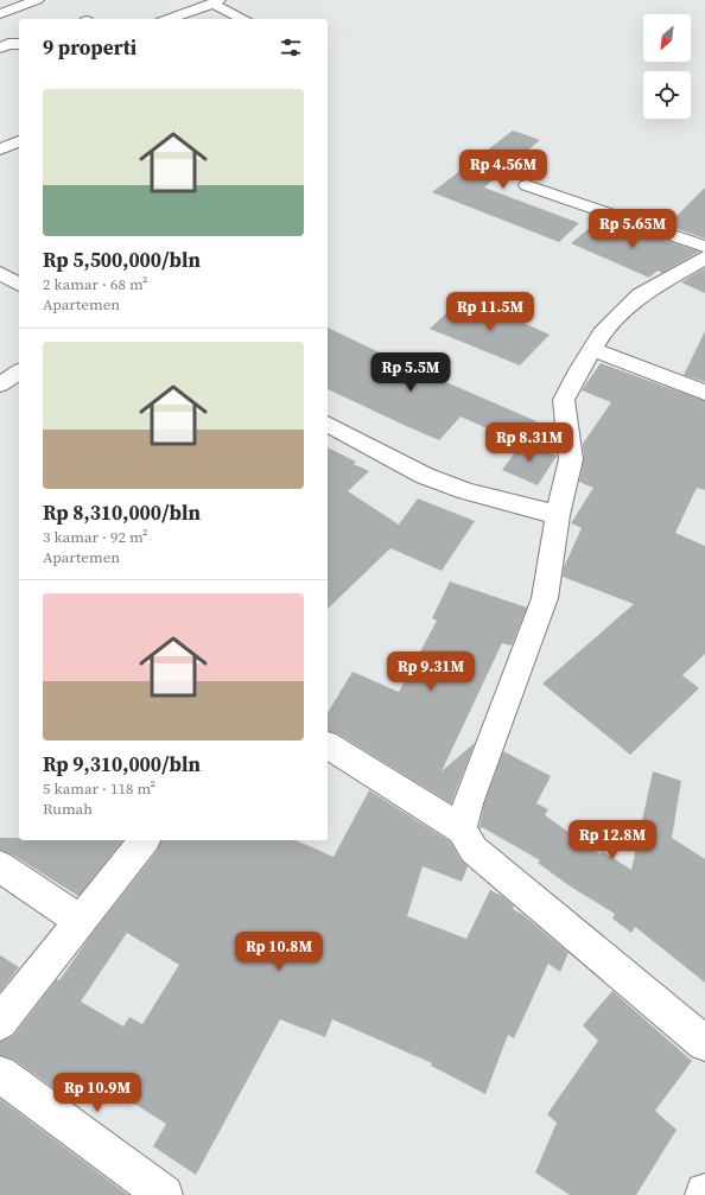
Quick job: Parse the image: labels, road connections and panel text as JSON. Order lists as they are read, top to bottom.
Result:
{
  "north": "bottom left",
  "page": {
    "heading": "9 properti",
    "list": [
      {
        "name": "Rp 5,500,000/bln",
        "note": "2 kamar · 68 m² · Apartemen"
      },
      {
        "name": "Rp 8,310,000/bln",
        "note": "3 kamar · 92 m² · Apartemen"
      },
      {
        "name": "Rp 9,310,000/bln",
        "note": "5 kamar · 118 m² · Rumah"
      }
    ],
    "price": [
      "Rp 4.56M",
      "Rp 5.65M",
      "Rp 11.5M",
      "Rp 5.5M",
      "Rp 8.31M",
      "Rp 9.31M",
      "Rp 12.8M",
      "Rp 10.8M",
      "Rp 10.9M"
    ]
  }
}
